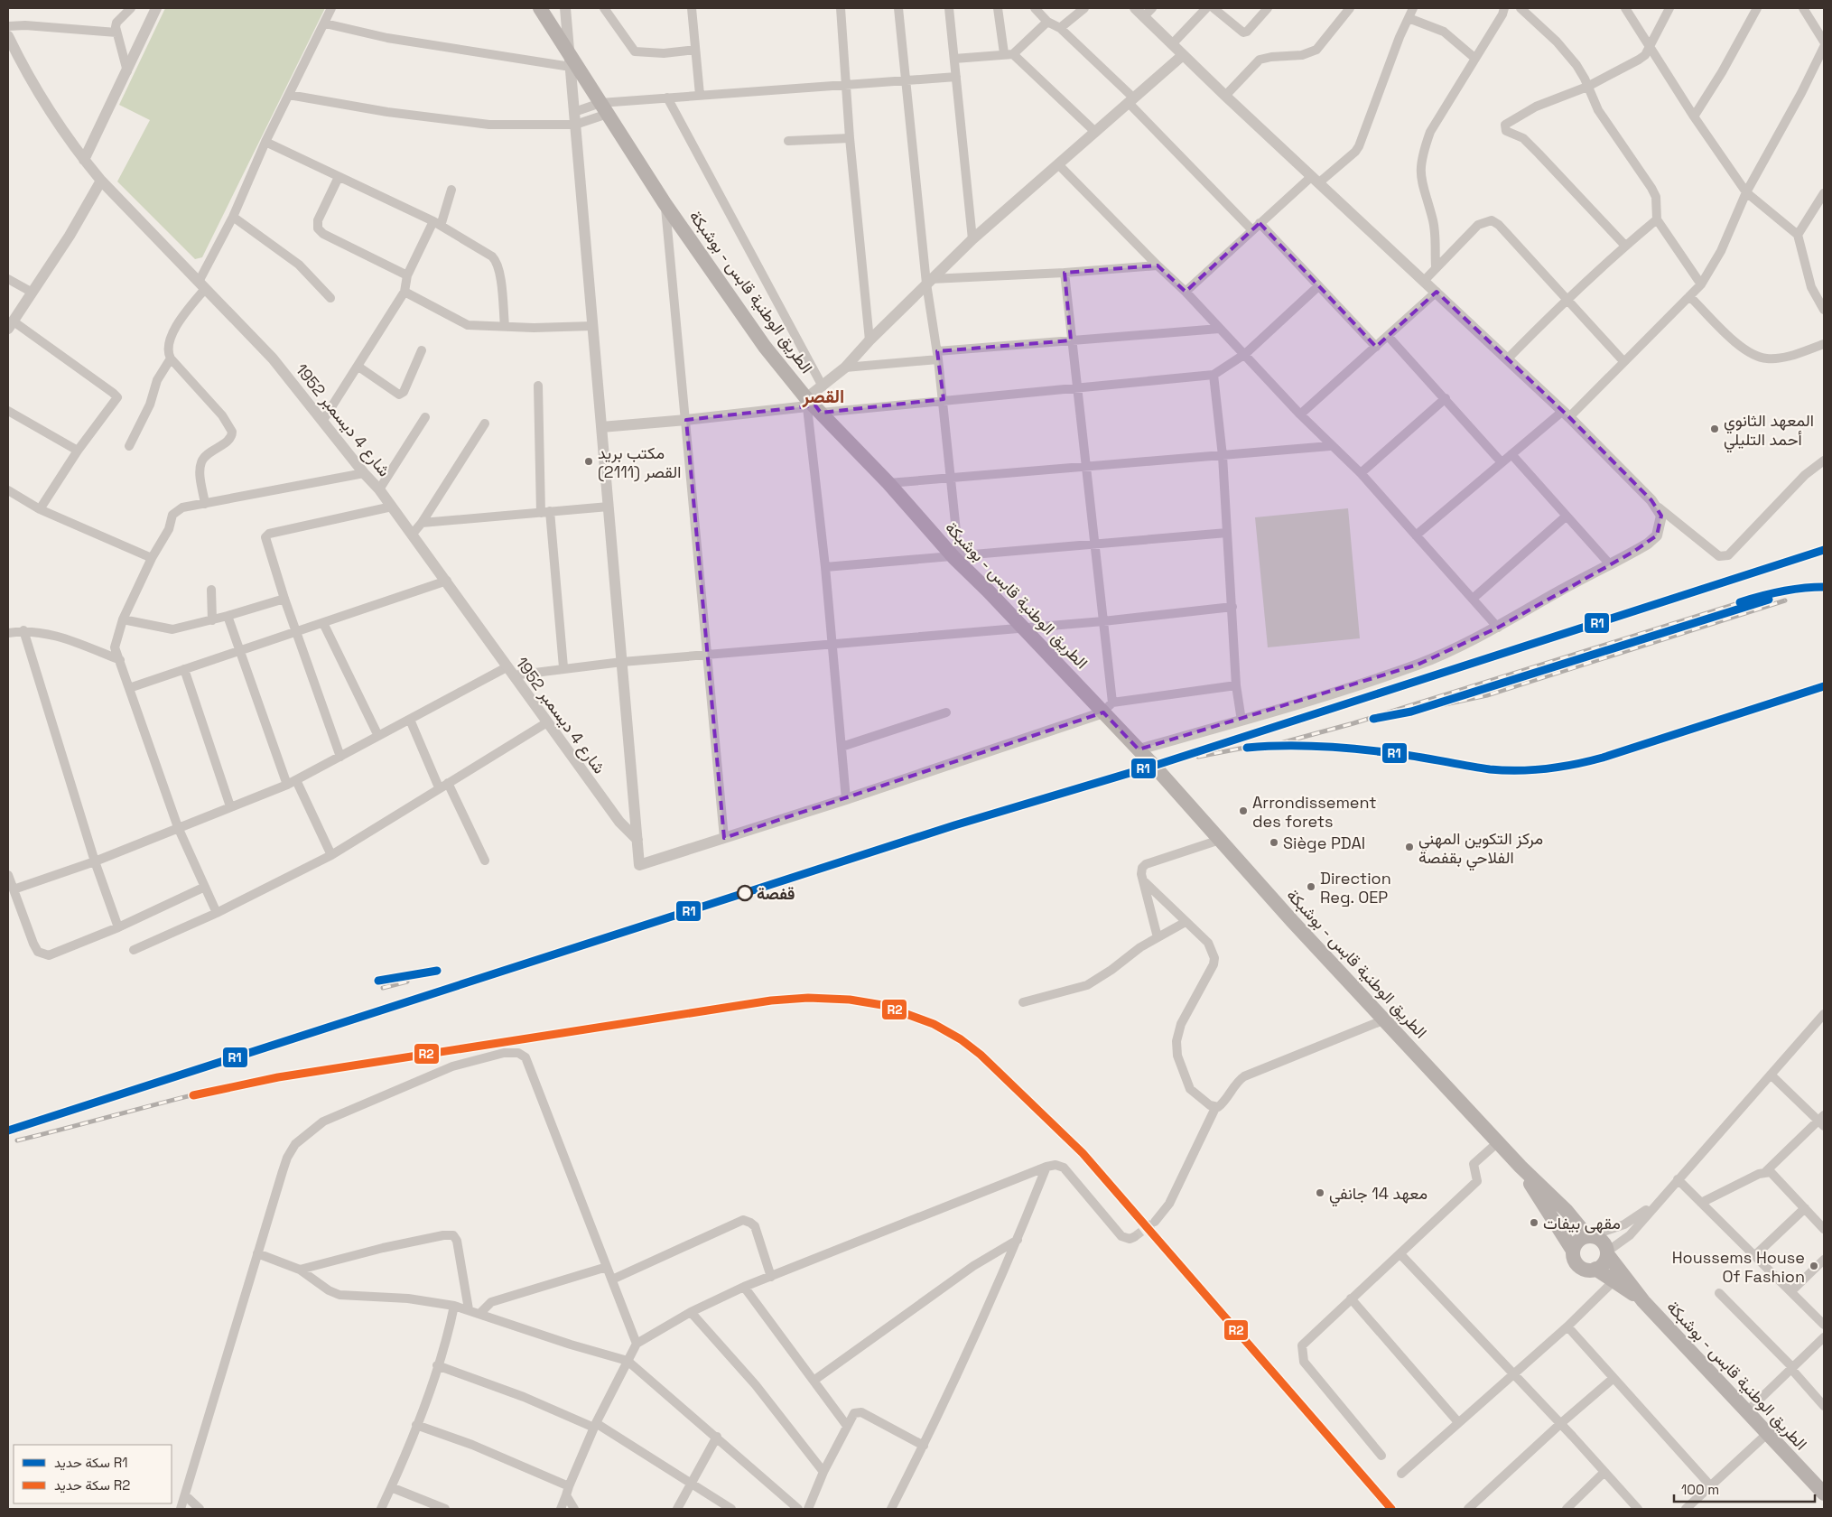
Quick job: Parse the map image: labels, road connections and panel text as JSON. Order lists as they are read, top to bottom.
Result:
{
  "streets": {
    "main road": ["الطريق الوطنية قابس - بوشبكة"],
    "street": ["شارع 4 ديسمبر 1952"]
  },
  "districts": ["القصر"],
  "places": [
    "المعهد الثانوي أحمد التليلي",
    "مكتب بريد القصر (2111)",
    "Arrondissement des forets",
    "Siège PDAI",
    "مركز التكوين المهني الفلاحي بقفصة",
    "Direction Reg. OEP",
    "قفصة",
    "معهد 14 جانفي",
    "مقهى بيفات",
    "Houssems House Of Fashion"
  ],
  "lines": ["rail line R1", "rail line R2"],
  "legend": ["سكة حديد R1", "سكة حديد R2"],
  "scale_bar": "100 m"
}
